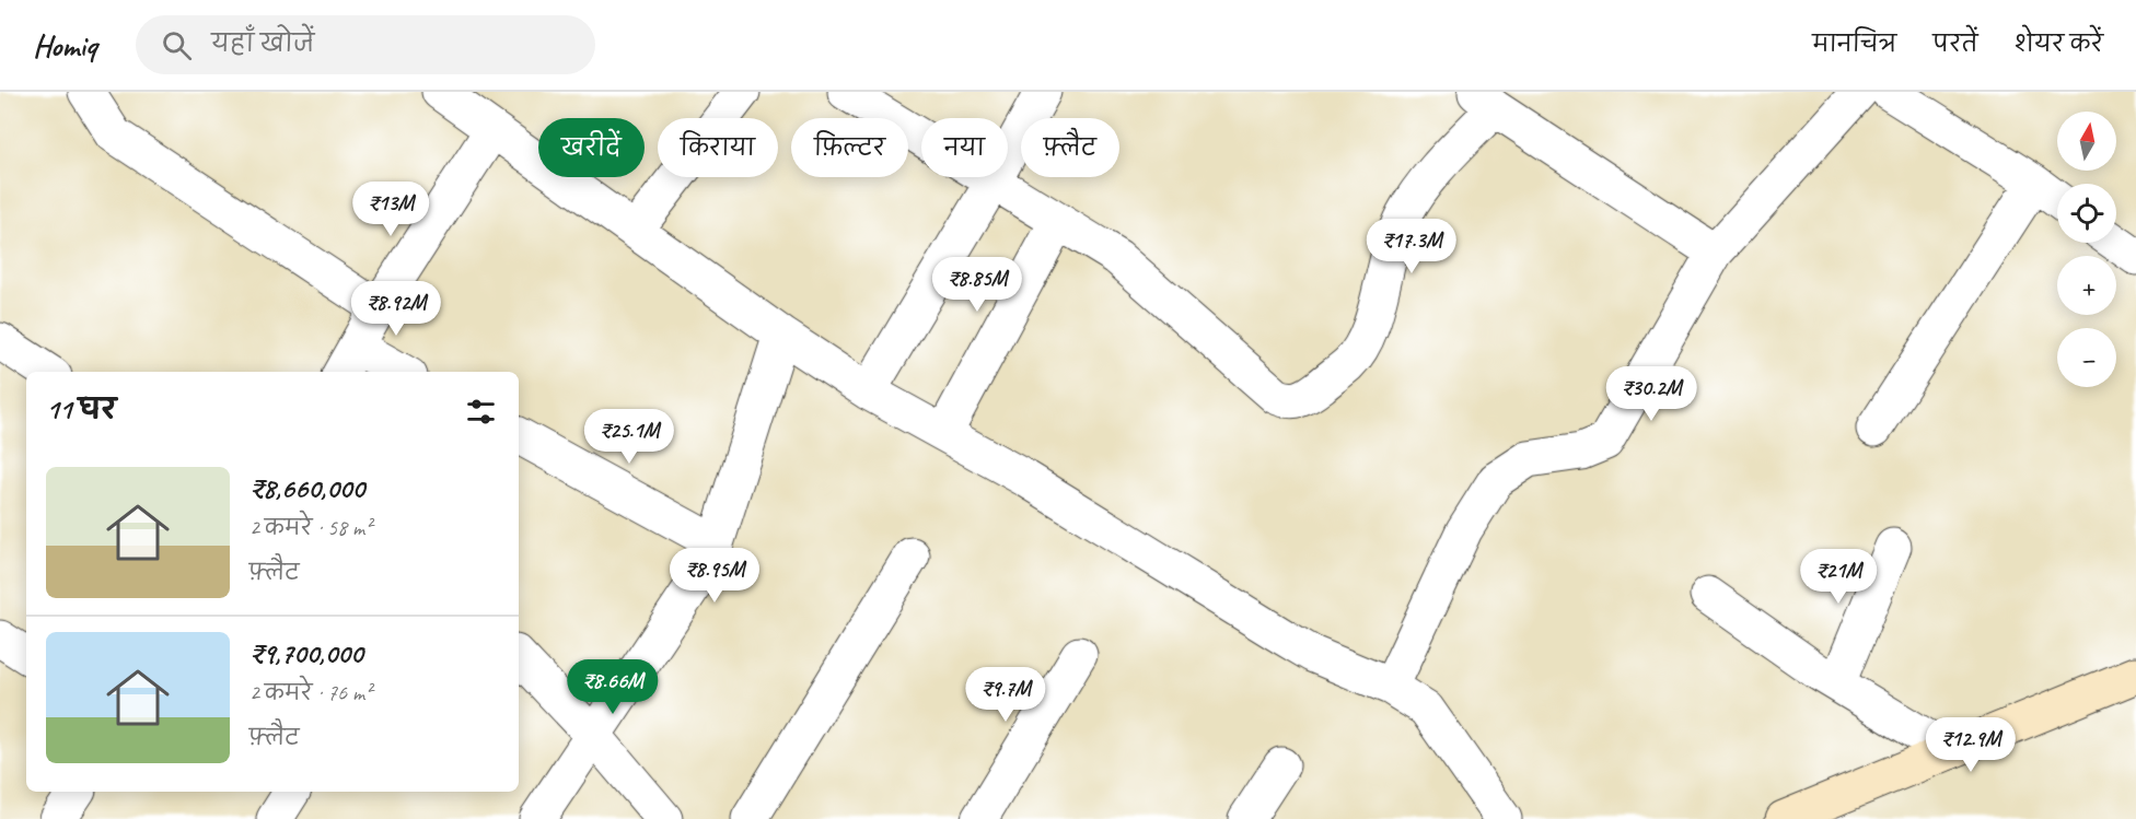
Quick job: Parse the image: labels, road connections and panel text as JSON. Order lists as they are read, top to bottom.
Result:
{
  "north": "top",
  "page": {
    "header": "Homiq",
    "search": "यहाँ खोजें",
    "nav": ["मानचित्र", "परतें", "शेयर करें"],
    "map_buttons": ["+", "−"],
    "chip": [
      "खरीदें",
      "किराया",
      "फ़िल्टर",
      "नया",
      "फ़्लैट"
    ],
    "price": [
      "₹13M",
      "₹17.3M",
      "₹8.85M",
      "₹8.92M",
      "₹30.2M",
      "₹25.1M",
      "₹8.95M",
      "₹21M",
      "₹8.66M",
      "₹9.7M",
      "₹12.9M"
    ],
    "heading": "11 घर",
    "list": [
      {
        "name": "₹8,660,000",
        "note": "2 कमरे · 58 m² · फ़्लैट"
      },
      {
        "name": "₹9,700,000",
        "note": "2 कमरे · 76 m² · फ़्लैट"
      }
    ]
  }
}
